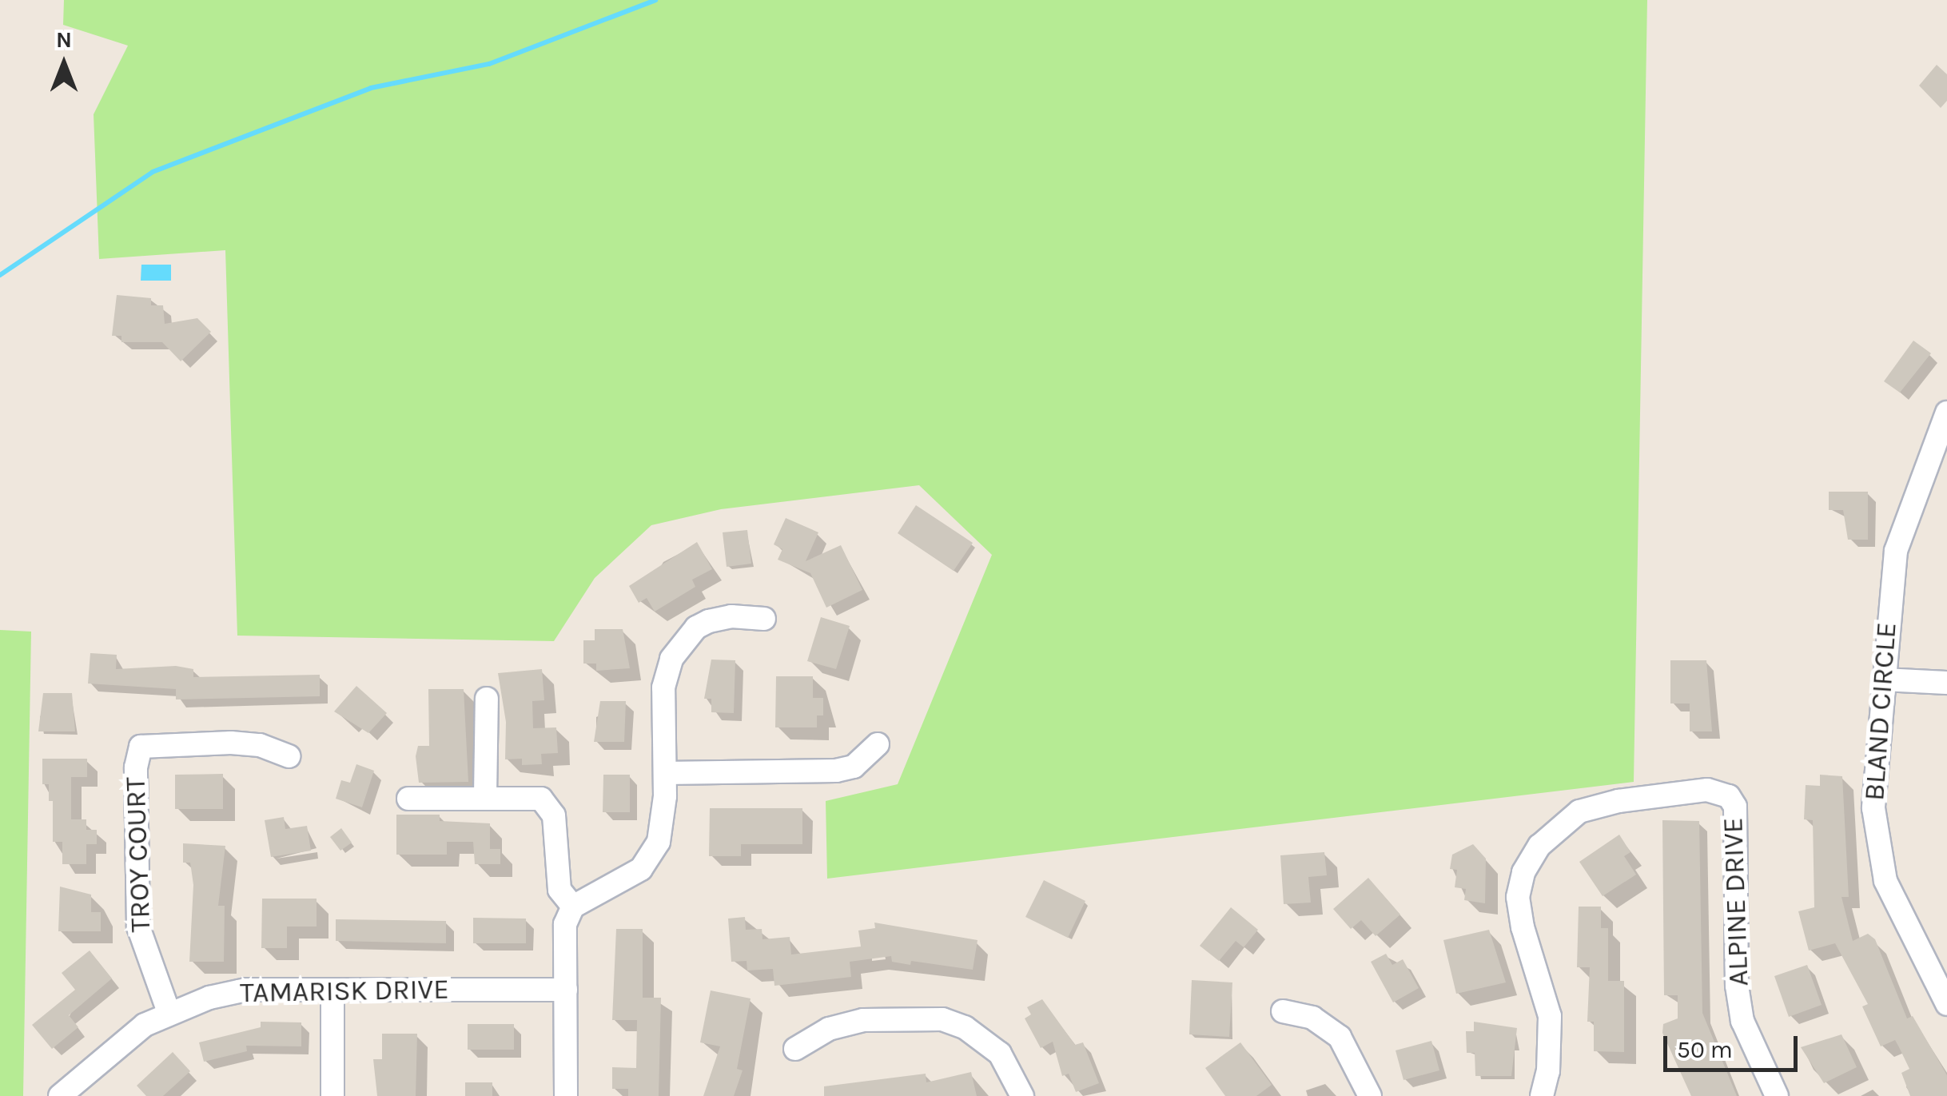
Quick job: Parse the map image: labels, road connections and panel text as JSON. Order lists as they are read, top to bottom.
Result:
{
  "streets": {
    "street": [
      "BLAND CIRCLE",
      "TROY COURT",
      "ALPINE DRIVE",
      "TAMARISK DRIVE"
    ]
  },
  "crossings": [
    ["TROY COURT", "TAMARISK DRIVE"]
  ],
  "scale_bar": "50 m",
  "north": "top"
}
